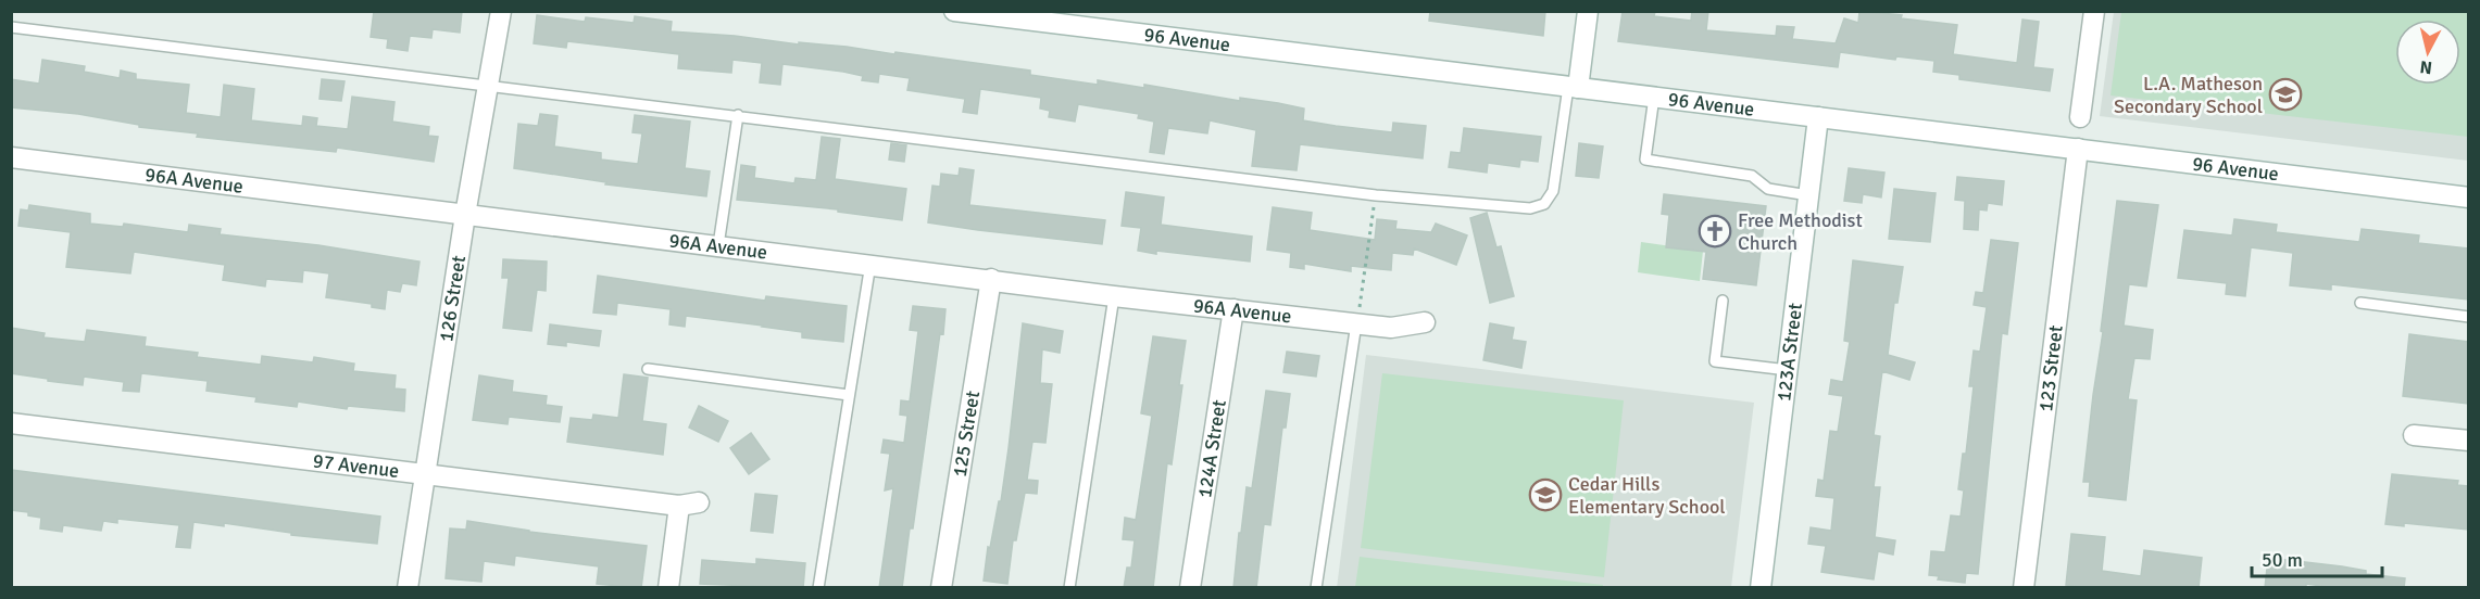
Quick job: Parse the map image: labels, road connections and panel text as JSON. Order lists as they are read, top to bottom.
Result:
{
  "streets": {
    "street": [
      "96 Avenue",
      "96A Avenue",
      "126 Street",
      "123A Street",
      "123 Street",
      "125 Street",
      "124A Street",
      "97 Avenue"
    ]
  },
  "crossings": [
    ["96 Avenue", "123A Street"],
    ["96 Avenue", "123 Street"],
    ["96A Avenue", "126 Street"],
    ["96A Avenue", "125 Street"],
    ["96A Avenue", "124A Street"],
    ["126 Street", "97 Avenue"]
  ],
  "places": {
    "school or university": ["L.A. Matheson Secondary School", "Cedar Hills Elementary School"],
    "church": ["Free Methodist Church"]
  },
  "scale_bar": "50 m",
  "north": "bottom"
}
